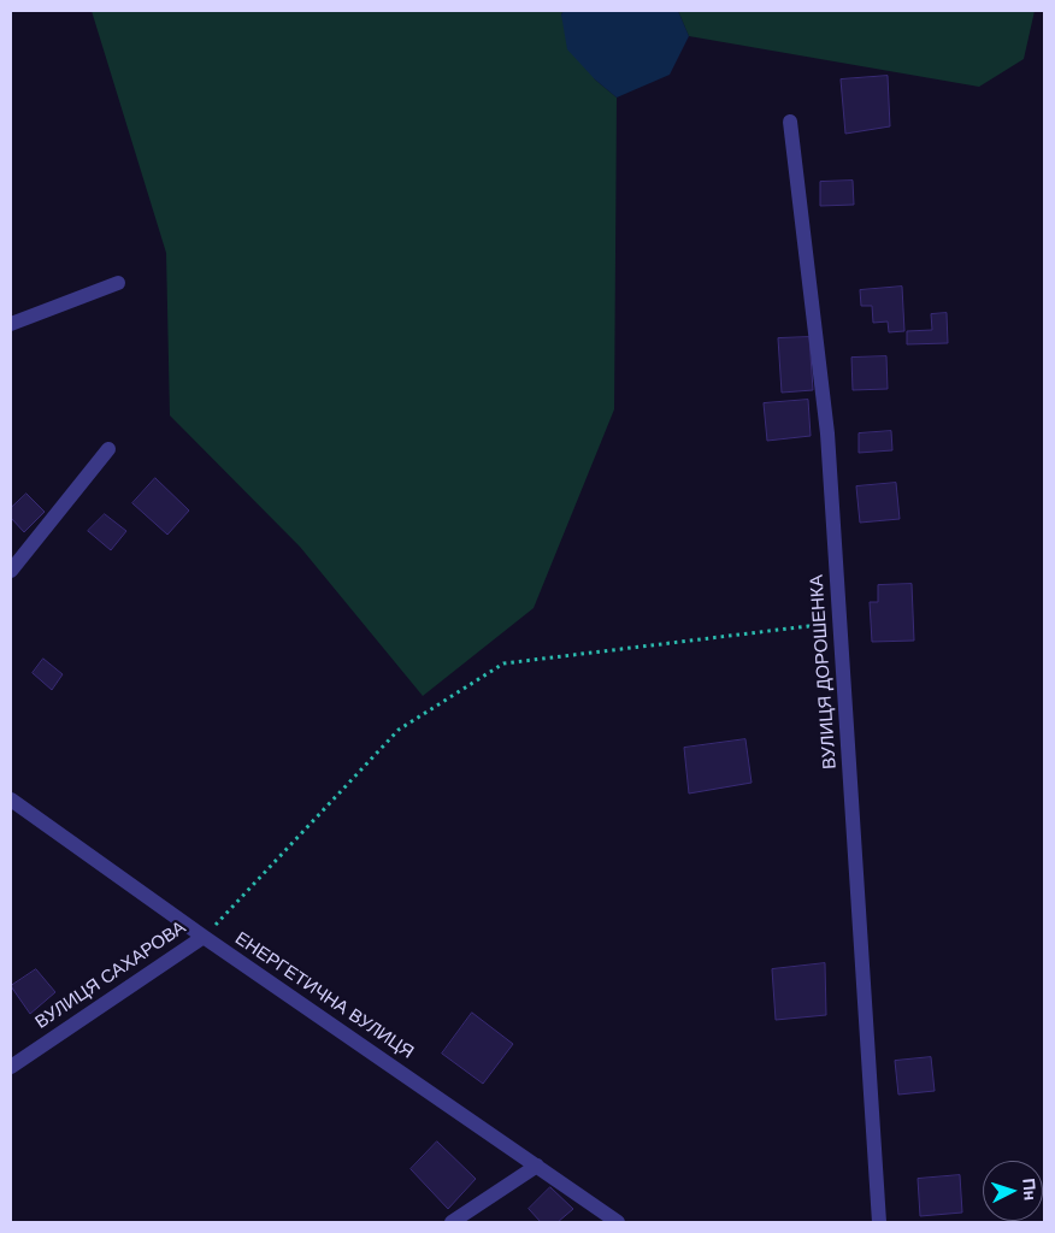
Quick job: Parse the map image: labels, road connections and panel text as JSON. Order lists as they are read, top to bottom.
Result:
{
  "streets": {
    "street": ["ВУЛИЦЯ ДОРОШЕНКА", "ВУЛИЦЯ САХАРОВА", "ЕНЕРГЕТИЧНА ВУЛИЦЯ"]
  },
  "crossings": [
    ["ВУЛИЦЯ САХАРОВА", "ЕНЕРГЕТИЧНА ВУЛИЦЯ"]
  ],
  "north": "right"
}
